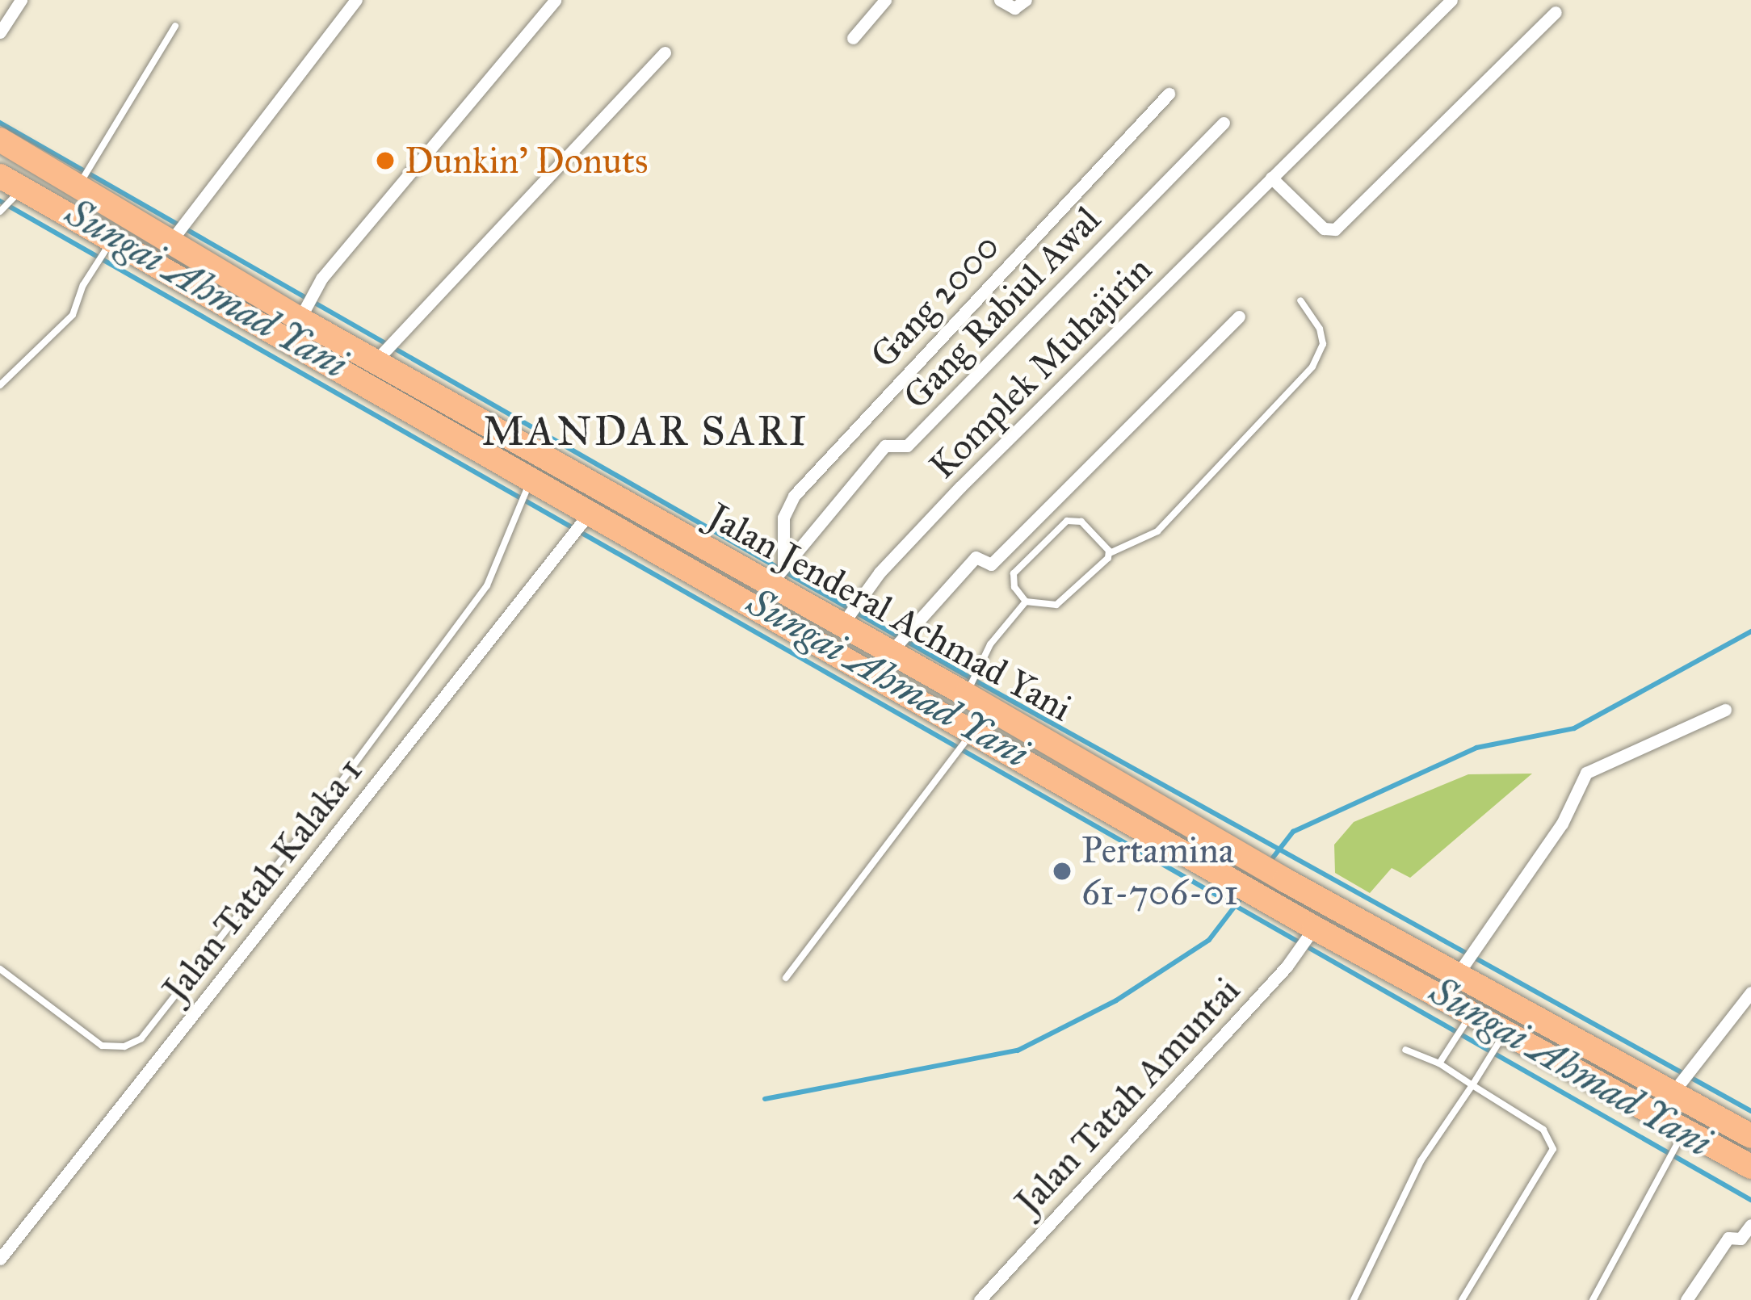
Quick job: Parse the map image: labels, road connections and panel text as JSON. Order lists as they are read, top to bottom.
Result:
{
  "streets": {
    "highway": ["Jalan Jenderal Achmad Yani"],
    "street": [
      "Gang 2000",
      "Gang Rabiul Awal",
      "Komplek Muhajirin",
      "Jalan Tatah Kalaka 1",
      "Jalan Tatah Amuntai"
    ]
  },
  "crossings": [
    ["Gang 2000", "Gang Rabiul Awal"],
    ["Gang 2000", "Jalan Jenderal Achmad Yani"],
    ["Gang Rabiul Awal", "Jalan Jenderal Achmad Yani"],
    ["Komplek Muhajirin", "Jalan Jenderal Achmad Yani"],
    ["Jalan Jenderal Achmad Yani", "Jalan Tatah Kalaka 1"],
    ["Jalan Jenderal Achmad Yani", "Jalan Tatah Amuntai"]
  ],
  "districts": ["MANDAR SARI"],
  "water": ["Sungai Ahmad Yani"],
  "places": ["Dunkin' Donuts", "Pertamina 61-706-01"]
}
